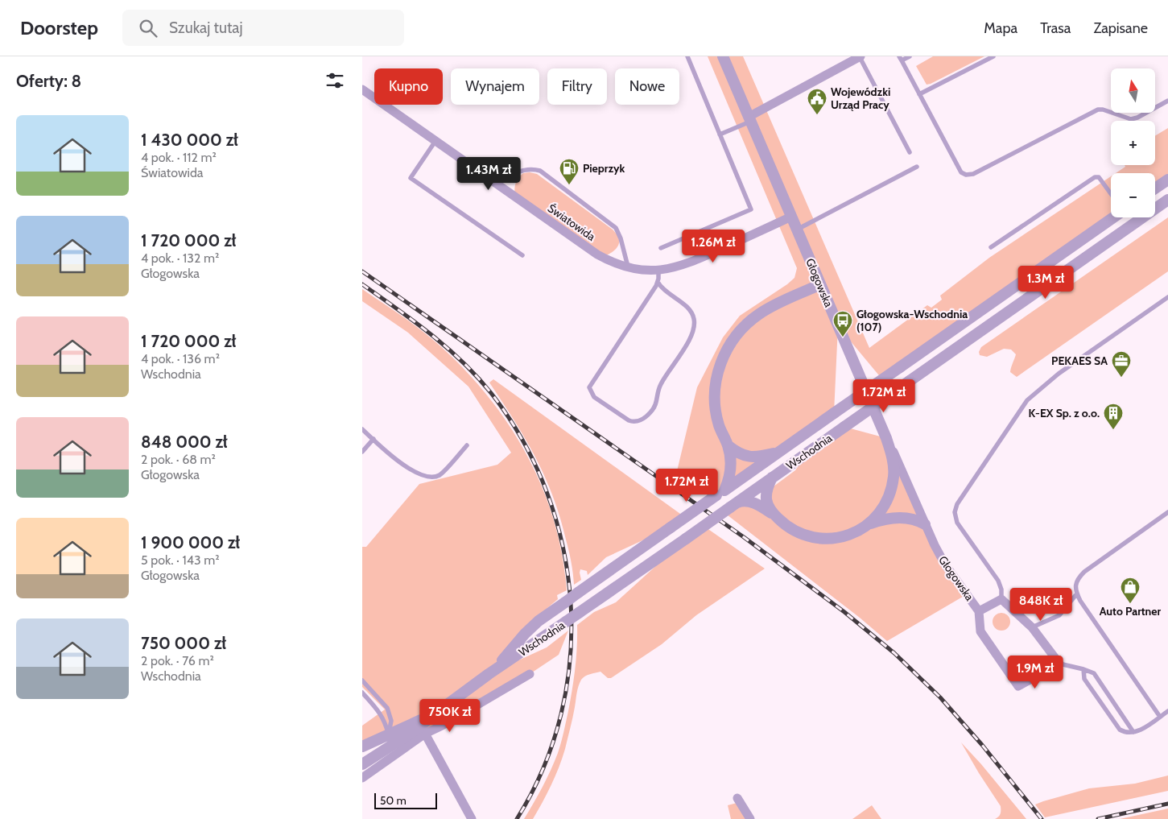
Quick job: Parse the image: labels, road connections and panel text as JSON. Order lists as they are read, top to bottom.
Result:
{
  "streets": {
    "street": ["Światowida", "Głogowska", "Wschodnia"]
  },
  "crossings": [
    ["Światowida", "Głogowska"]
  ],
  "places": {
    "public building": ["Wojewódzki Urząd Pracy"],
    "fuel station": ["Pieprzyk"],
    "bus stop": ["Głogowska-Wschodnia (107)"],
    "office": ["PEKAES SA"],
    "building": ["K-EX Sp. z o.o."],
    "shop": ["Auto Partner"]
  },
  "scale_bar": "50 m",
  "north": "top",
  "page": {
    "header": "Doorstep",
    "search": "Szukaj tutaj",
    "nav": ["Mapa", "Trasa", "Zapisane"],
    "heading": "Oferty: 8",
    "map_buttons": ["+", "−"],
    "chip": [
      "Kupno",
      "Wynajem",
      "Filtry",
      "Nowe"
    ],
    "list": [
      {
        "name": "1 430 000 zł",
        "note": "4 pok. · 112 m² · Światowida"
      },
      {
        "name": "1 720 000 zł",
        "note": "4 pok. · 132 m² · Głogowska"
      },
      {
        "name": "1 720 000 zł",
        "note": "4 pok. · 136 m² · Wschodnia"
      },
      {
        "name": "848 000 zł",
        "note": "2 pok. · 68 m² · Głogowska"
      },
      {
        "name": "1 900 000 zł",
        "note": "5 pok. · 143 m² · Głogowska"
      },
      {
        "name": "750 000 zł",
        "note": "2 pok. · 76 m² · Wschodnia"
      }
    ],
    "price": [
      "1.43M zł",
      "1.26M zł",
      "1.3M zł",
      "1.72M zł",
      "1.72M zł",
      "848K zł",
      "1.9M zł",
      "750K zł"
    ],
    "scale": "50 m"
  }
}
